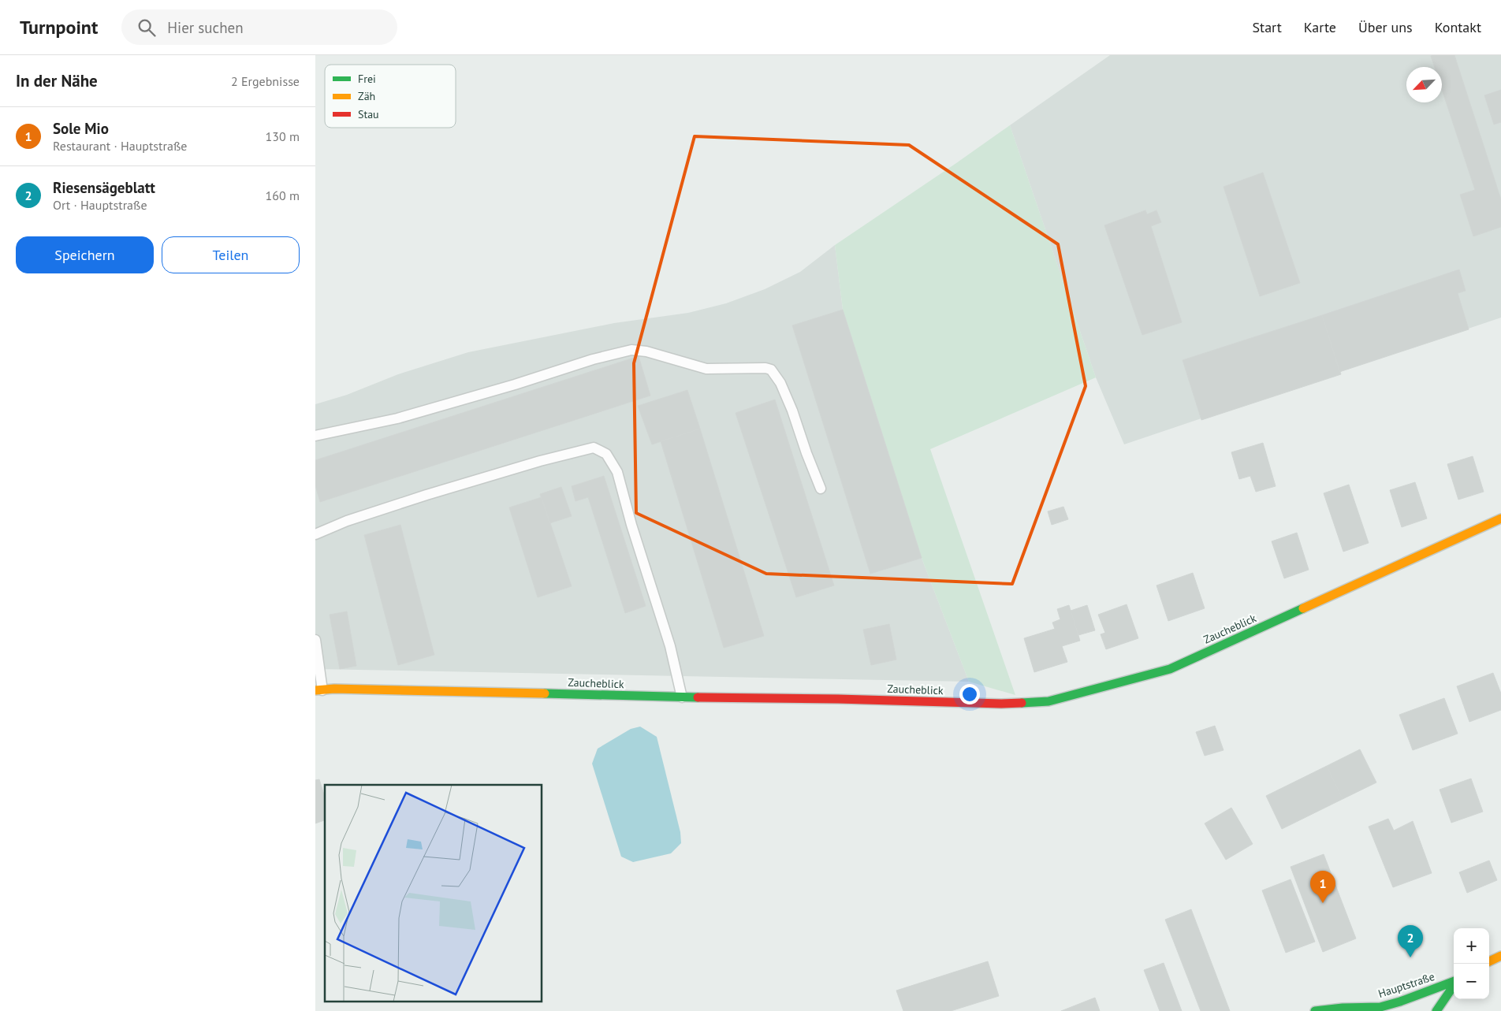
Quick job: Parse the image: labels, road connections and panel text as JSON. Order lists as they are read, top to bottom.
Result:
{
  "streets": {
    "street": ["Zaucheblick", "Hauptstraße"]
  },
  "legend": ["Frei", "Zäh", "Stau"],
  "north": "bottom left",
  "page": {
    "header": "Turnpoint",
    "search": "Hier suchen",
    "nav": [
      "Start",
      "Karte",
      "Über uns",
      "Kontakt"
    ],
    "heading": ["In der Nähe", "2 Ergebnisse"],
    "list": [
      {
        "mark": "1",
        "name": "Sole Mio",
        "note": "Restaurant · Hauptstraße",
        "value": "130 m"
      },
      {
        "mark": "2",
        "name": "Riesensägeblatt",
        "note": "Ort · Hauptstraße",
        "value": "160 m"
      }
    ],
    "buttons": ["Speichern", "Teilen"],
    "pins": ["1", "2"],
    "map_buttons": ["+", "−"]
  }
}
